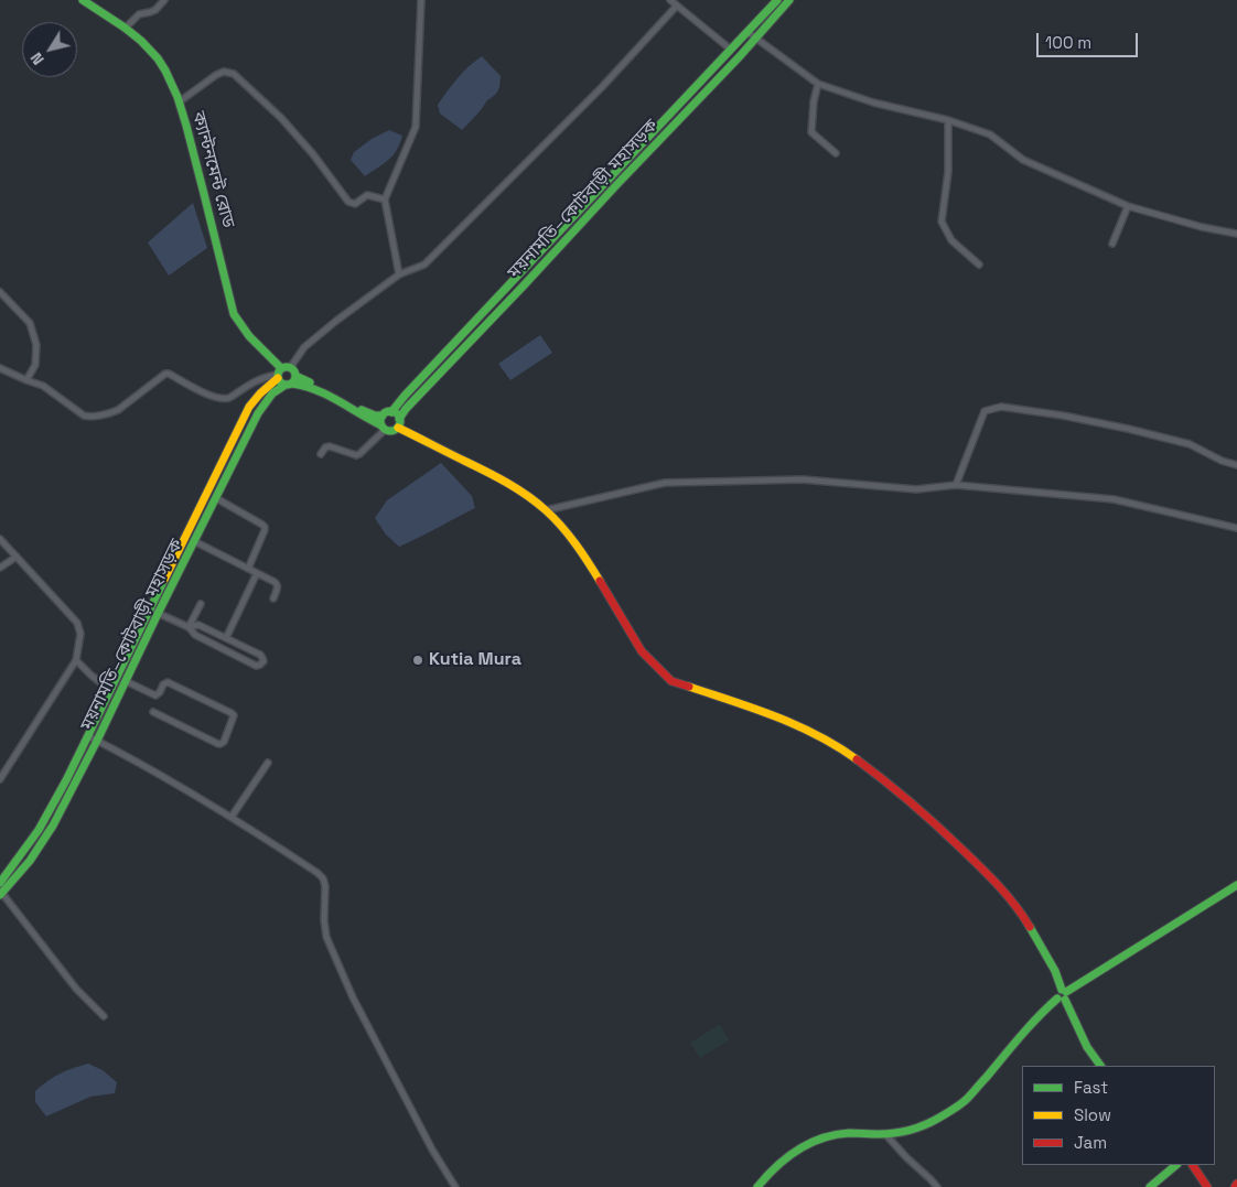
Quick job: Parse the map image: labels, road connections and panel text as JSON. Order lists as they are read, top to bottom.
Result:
{
  "streets": {
    "main road": ["ক্যান্টনমেন্ট রোড", "ময়নামতি–কোটবাড়ী মহাসড়ক"]
  },
  "crossings": [
    ["ক্যান্টনমেন্ট রোড", "ময়নামতি–কোটবাড়ী মহাসড়ক"]
  ],
  "places": ["Kutia Mura"],
  "legend": ["Fast", "Slow", "Jam"],
  "scale_bar": "100 m",
  "north": "bottom left"
}
